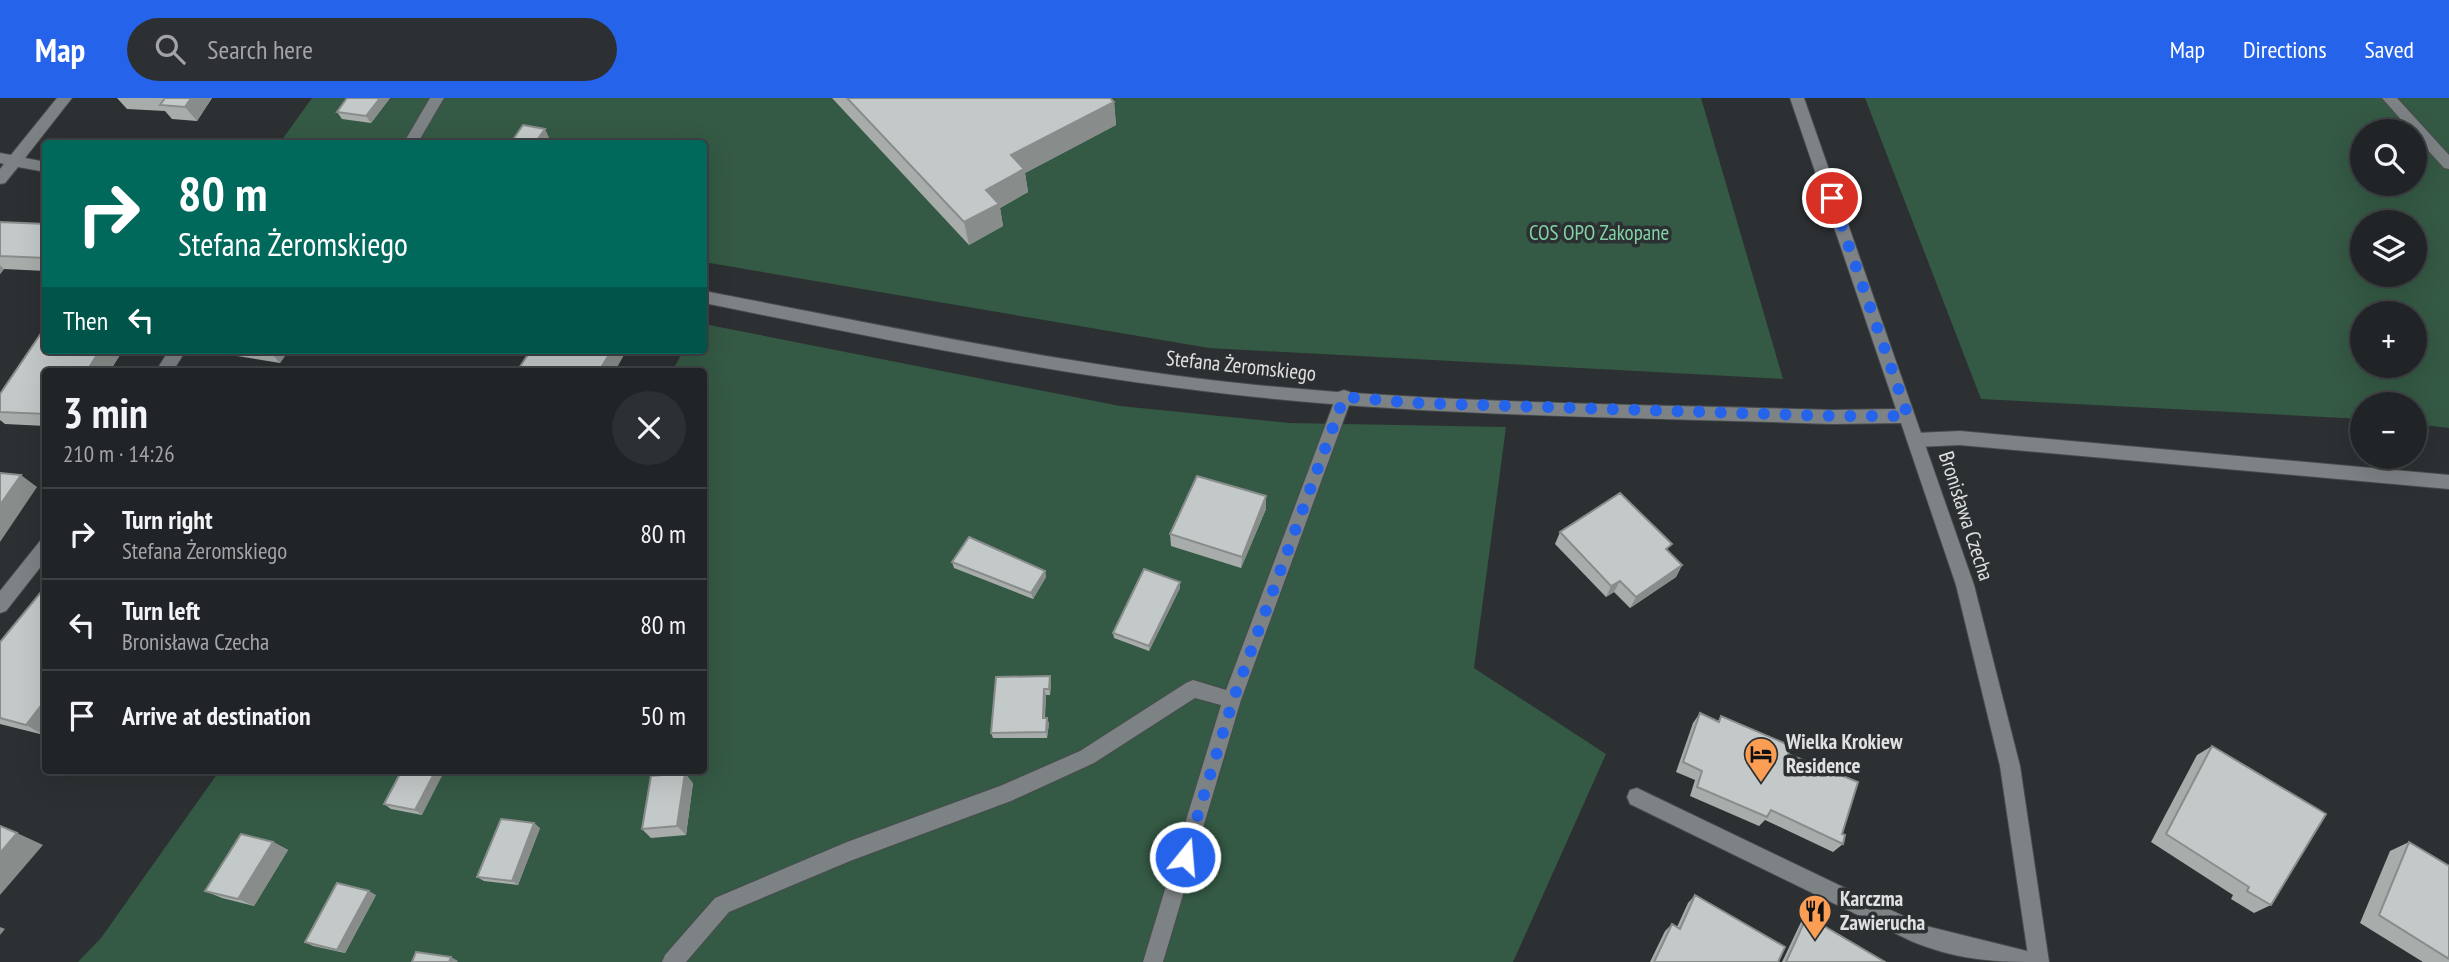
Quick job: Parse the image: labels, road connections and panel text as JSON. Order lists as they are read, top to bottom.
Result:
{
  "streets": {
    "street": ["Stefana Żeromskiego", "Bronisława Czecha"]
  },
  "crossings": [
    ["Stefana Żeromskiego", "Bronisława Czecha"]
  ],
  "parks": ["COS OPO Zakopane"],
  "places": {
    "hotel": ["Wielka Krokiew Residence"],
    "restaurant": ["Karczma Zawierucha"]
  },
  "page": {
    "header": "Map",
    "search": "Search here",
    "nav": ["Map", "Directions", "Saved"],
    "map_buttons": ["+", "−"],
    "turn": ["80 m", "Stefana Żeromskiego"],
    "then": "Then",
    "heading": ["3 min", "210 m · 14:26"],
    "list": [
      {
        "name": "Turn right",
        "note": "Stefana Żeromskiego",
        "value": "80 m"
      },
      {
        "name": "Turn left",
        "note": "Bronisława Czecha",
        "value": "80 m"
      },
      {
        "name": "Arrive at destination",
        "value": "50 m"
      }
    ]
  }
}
